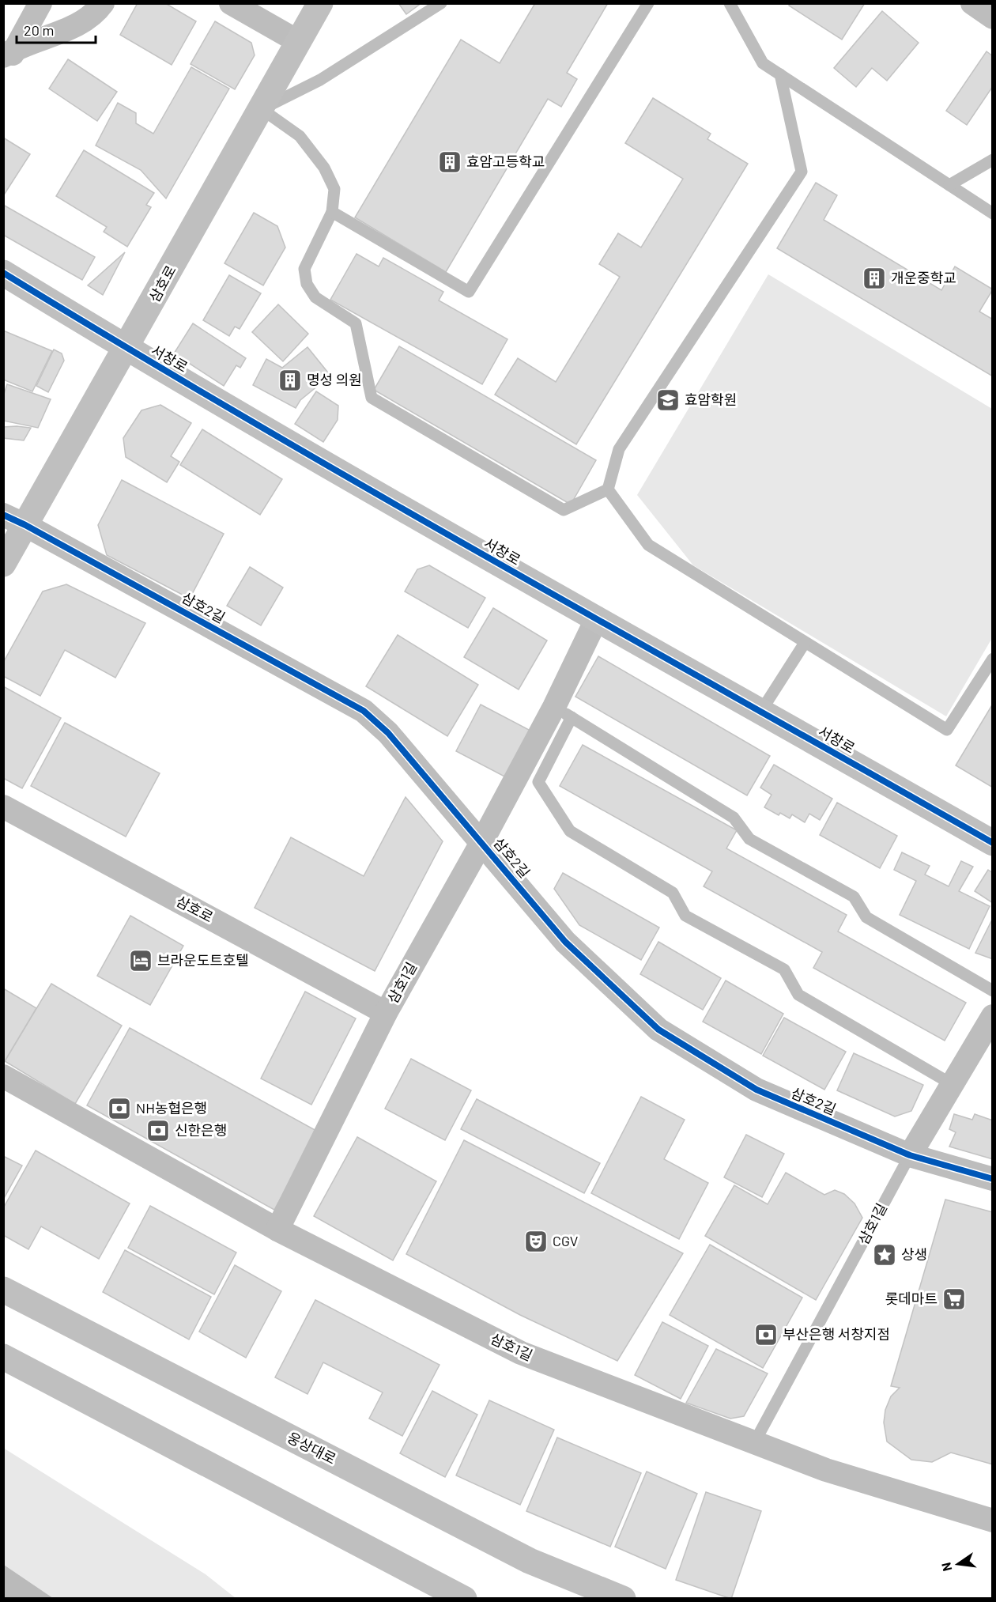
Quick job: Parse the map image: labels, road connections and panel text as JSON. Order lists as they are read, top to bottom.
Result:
{
  "streets": {
    "street": [
      "삼호로",
      "서창로",
      "삼호2길",
      "삼호1길",
      "웅상대로"
    ]
  },
  "crossings": [
    ["삼호로", "서창로"],
    ["삼호로", "삼호2길"],
    ["삼호로", "삼호1길"],
    ["서창로", "삼호1길"],
    ["삼호2길", "삼호1길"]
  ],
  "places": {
    "building": ["효암고등학교", "개운중학교", "명성 의원"],
    "school or university": ["효암학원"],
    "hotel": ["브라운도트호텔"],
    "bank": ["NH농협은행", "신한은행", "부산은행 서창지점"],
    "theatre": ["CGV"],
    "place": ["상생"],
    "supermarket": ["롯데마트"]
  },
  "scale_bar": "20 m",
  "north": "left"
}
